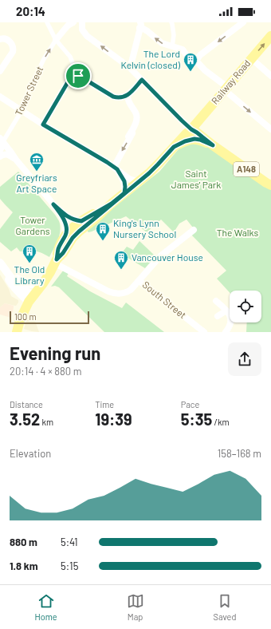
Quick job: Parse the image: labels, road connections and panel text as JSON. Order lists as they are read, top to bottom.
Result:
{
  "streets": {
    "main road": ["Railway Road", "A148"],
    "street": ["Tower Street", "South Street"]
  },
  "crossings": [
    ["Railway Road", "A148"]
  ],
  "parks": ["Saint James’ Park", "Tower Gardens", "The Walks"],
  "places": {
    "building": [
      "The Lord Kelvin (closed)",
      "King's Lynn Nursery School",
      "The Old Library",
      "Vancouver House"
    ],
    "museum": ["Greyfriars Art Space"]
  },
  "scale_bar": "100 m",
  "page": {
    "status": "20:14",
    "scale": "100 m",
    "heading": ["Evening run", "20:14 · 4 × 880 m"],
    "stats": [
      ["Distance", "3.52 km"],
      ["Time", "19:39"],
      ["Pace", "5:35 /km"]
    ],
    "chart": ["Elevation", "158–168 m"],
    "list": [
      {
        "name": "880 m",
        "note": "5:41"
      },
      {
        "name": "1.8 km",
        "note": "5:15"
      }
    ],
    "tabs": ["Home", "Map", "Saved"]
  }
}
